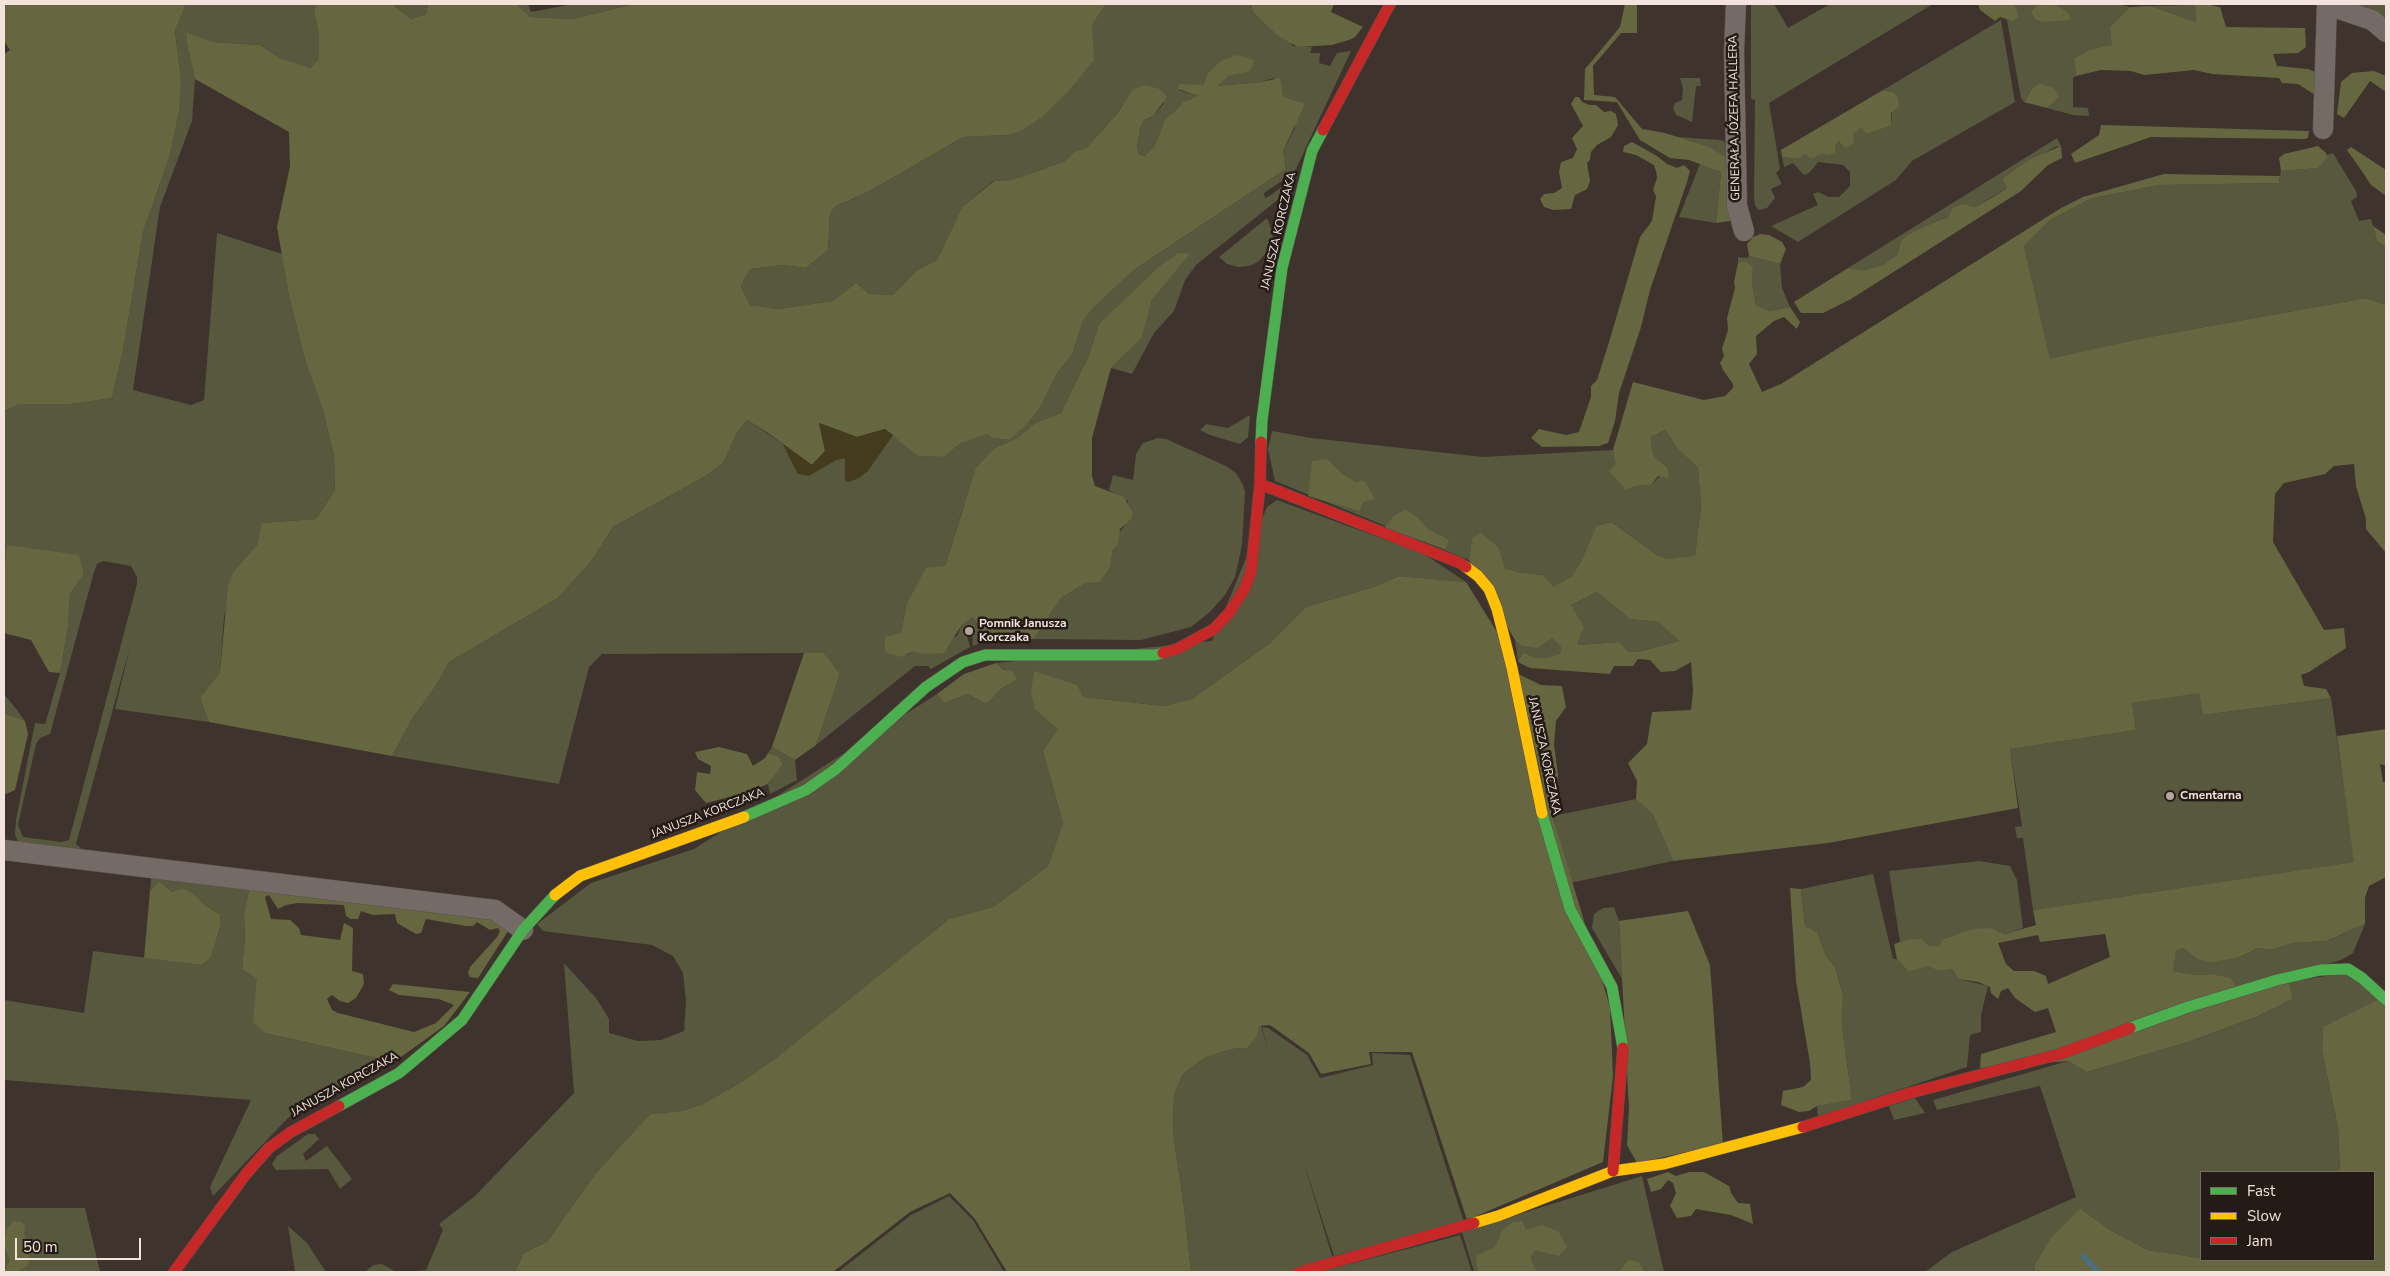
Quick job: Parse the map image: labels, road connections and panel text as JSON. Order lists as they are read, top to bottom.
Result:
{
  "streets": {
    "street": ["GENERAŁA JÓZEFA HALLERA", "JANUSZA KORCZAKA"]
  },
  "places": ["Pomnik Janusza Korczaka", "Cmentarna"],
  "legend": ["Fast", "Slow", "Jam"],
  "scale_bar": "50 m"
}
